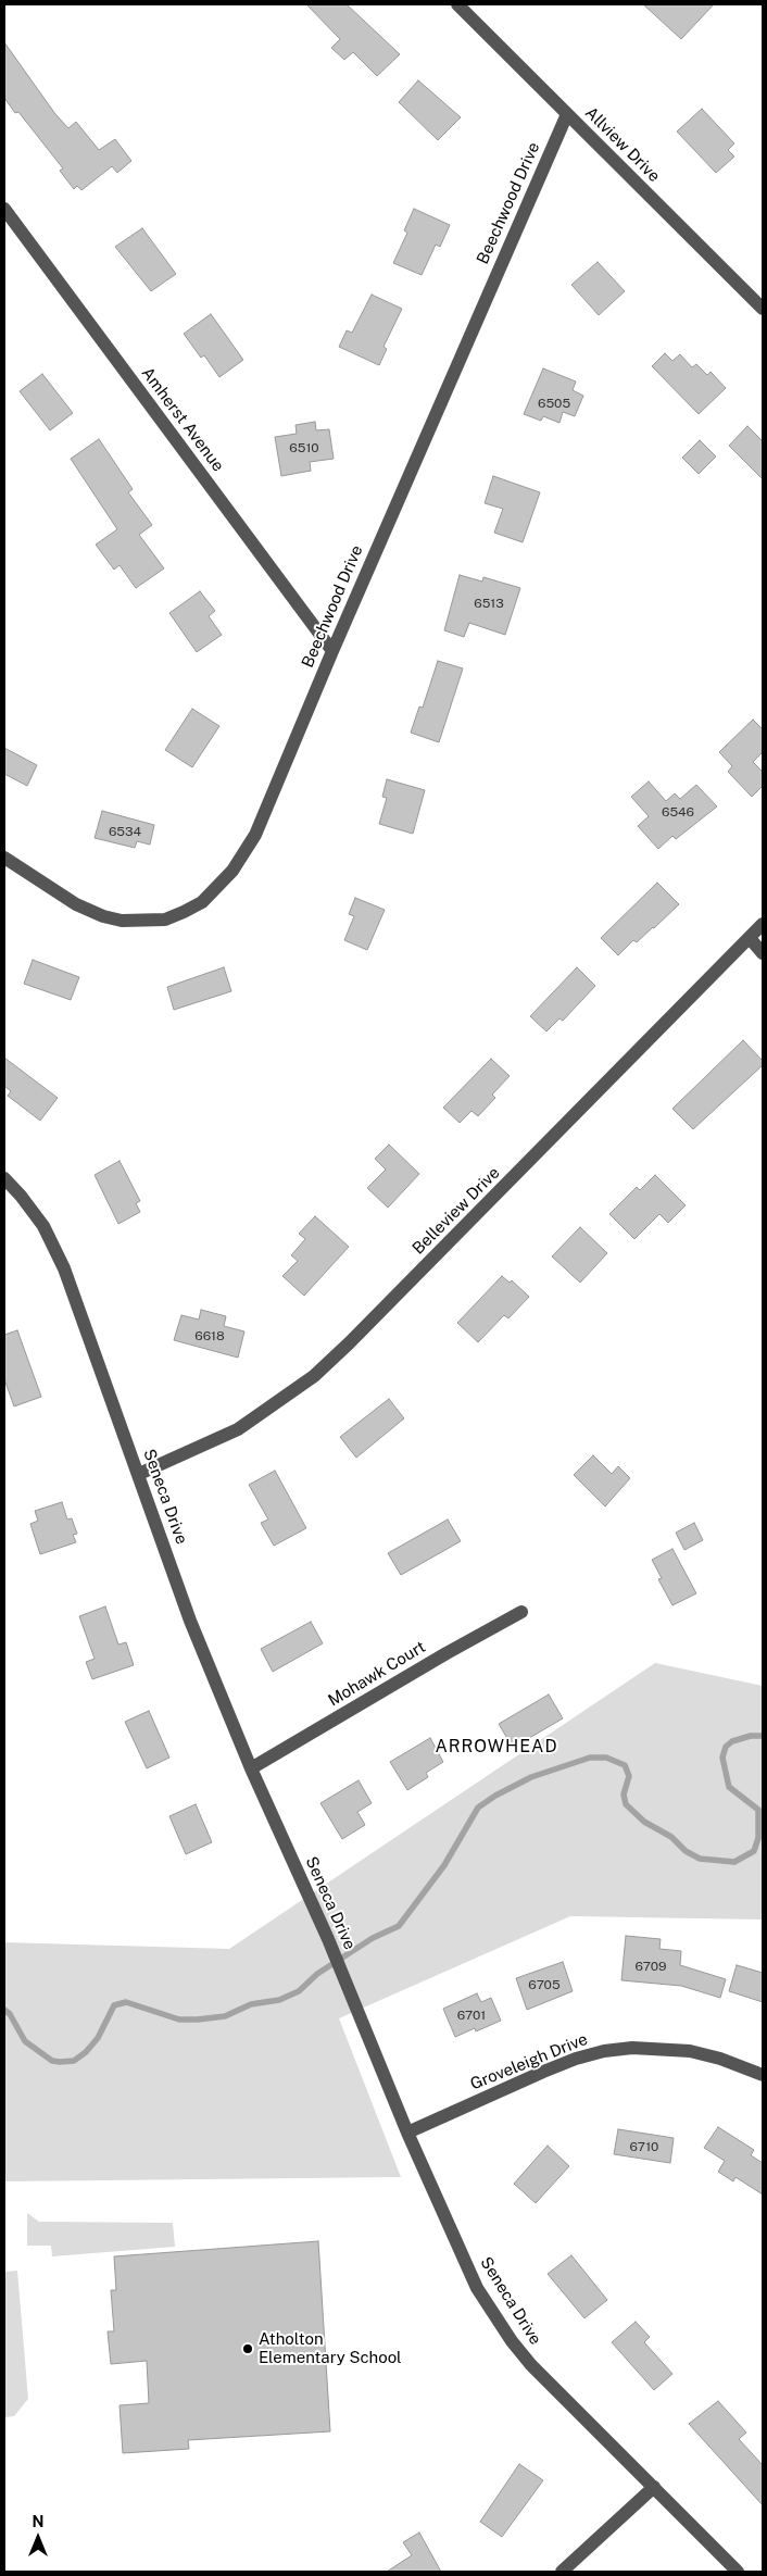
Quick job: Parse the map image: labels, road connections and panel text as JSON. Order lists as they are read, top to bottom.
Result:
{
  "streets": {
    "street": [
      "Allview Drive",
      "Beechwood Drive",
      "Amherst Avenue",
      "Belleview Drive",
      "Seneca Drive",
      "Mohawk Court",
      "Groveleigh Drive"
    ]
  },
  "crossings": [
    ["Allview Drive", "Beechwood Drive"],
    ["Beechwood Drive", "Amherst Avenue"],
    ["Belleview Drive", "Seneca Drive"],
    ["Seneca Drive", "Mohawk Court"],
    ["Seneca Drive", "Groveleigh Drive"]
  ],
  "districts": ["ARROWHEAD"],
  "places": ["Atholton Elementary School"],
  "house_numbers": [
    "6505",
    "6510",
    "6513",
    "6546",
    "6534",
    "6618",
    "6709",
    "6705",
    "6701",
    "6710"
  ],
  "north": "top"
}
